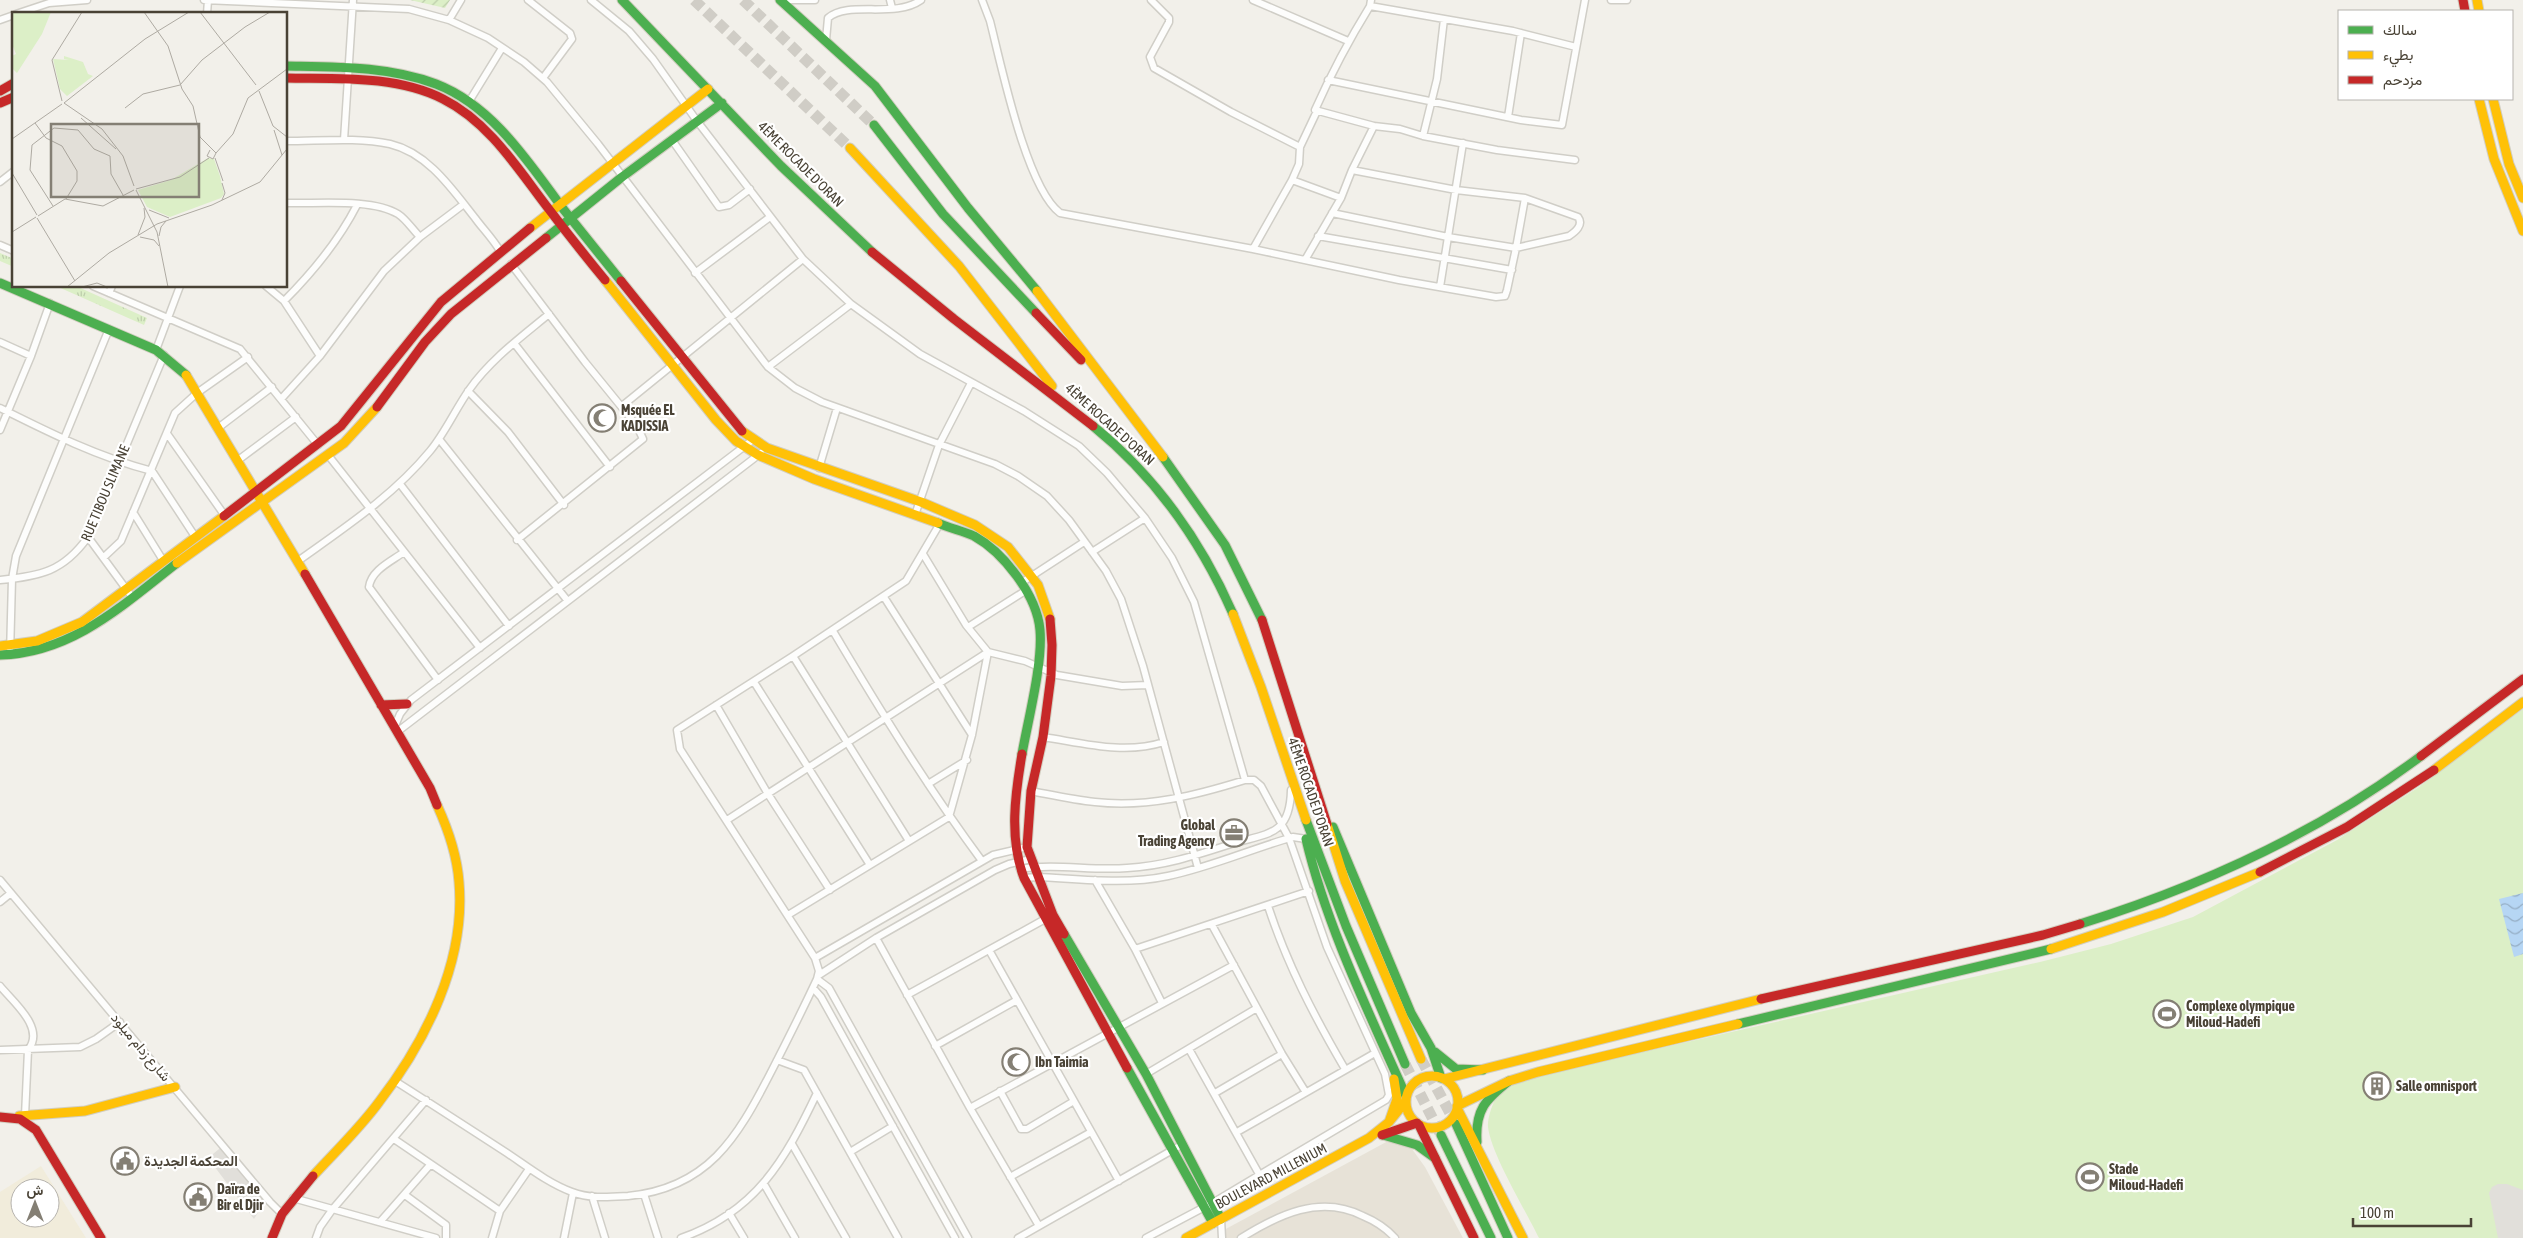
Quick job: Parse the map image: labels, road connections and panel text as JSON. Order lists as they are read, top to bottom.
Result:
{
  "streets": {
    "main road": ["4ÈME ROCADE D'ORAN", "BOULEVARD MILLENIUM"],
    "street": ["RUE TIBOU SLIMANE", "شارع زدام ميلود"]
  },
  "places": {
    "mosque": ["Msquée EL KADISSIA", "Ibn Taimia"],
    "office": ["Global Trading Agency"],
    "sports": ["Complexe olympique Miloud-Hadefi", "Stade Miloud-Hadefi"],
    "building": ["Salle omnisport"],
    "public building": ["المحكمة الجديدة", "Daïra de Bir el Djir"]
  },
  "legend": ["سالك", "بطيء", "مزدحم"],
  "scale_bar": "100 m",
  "north": "top"
}
